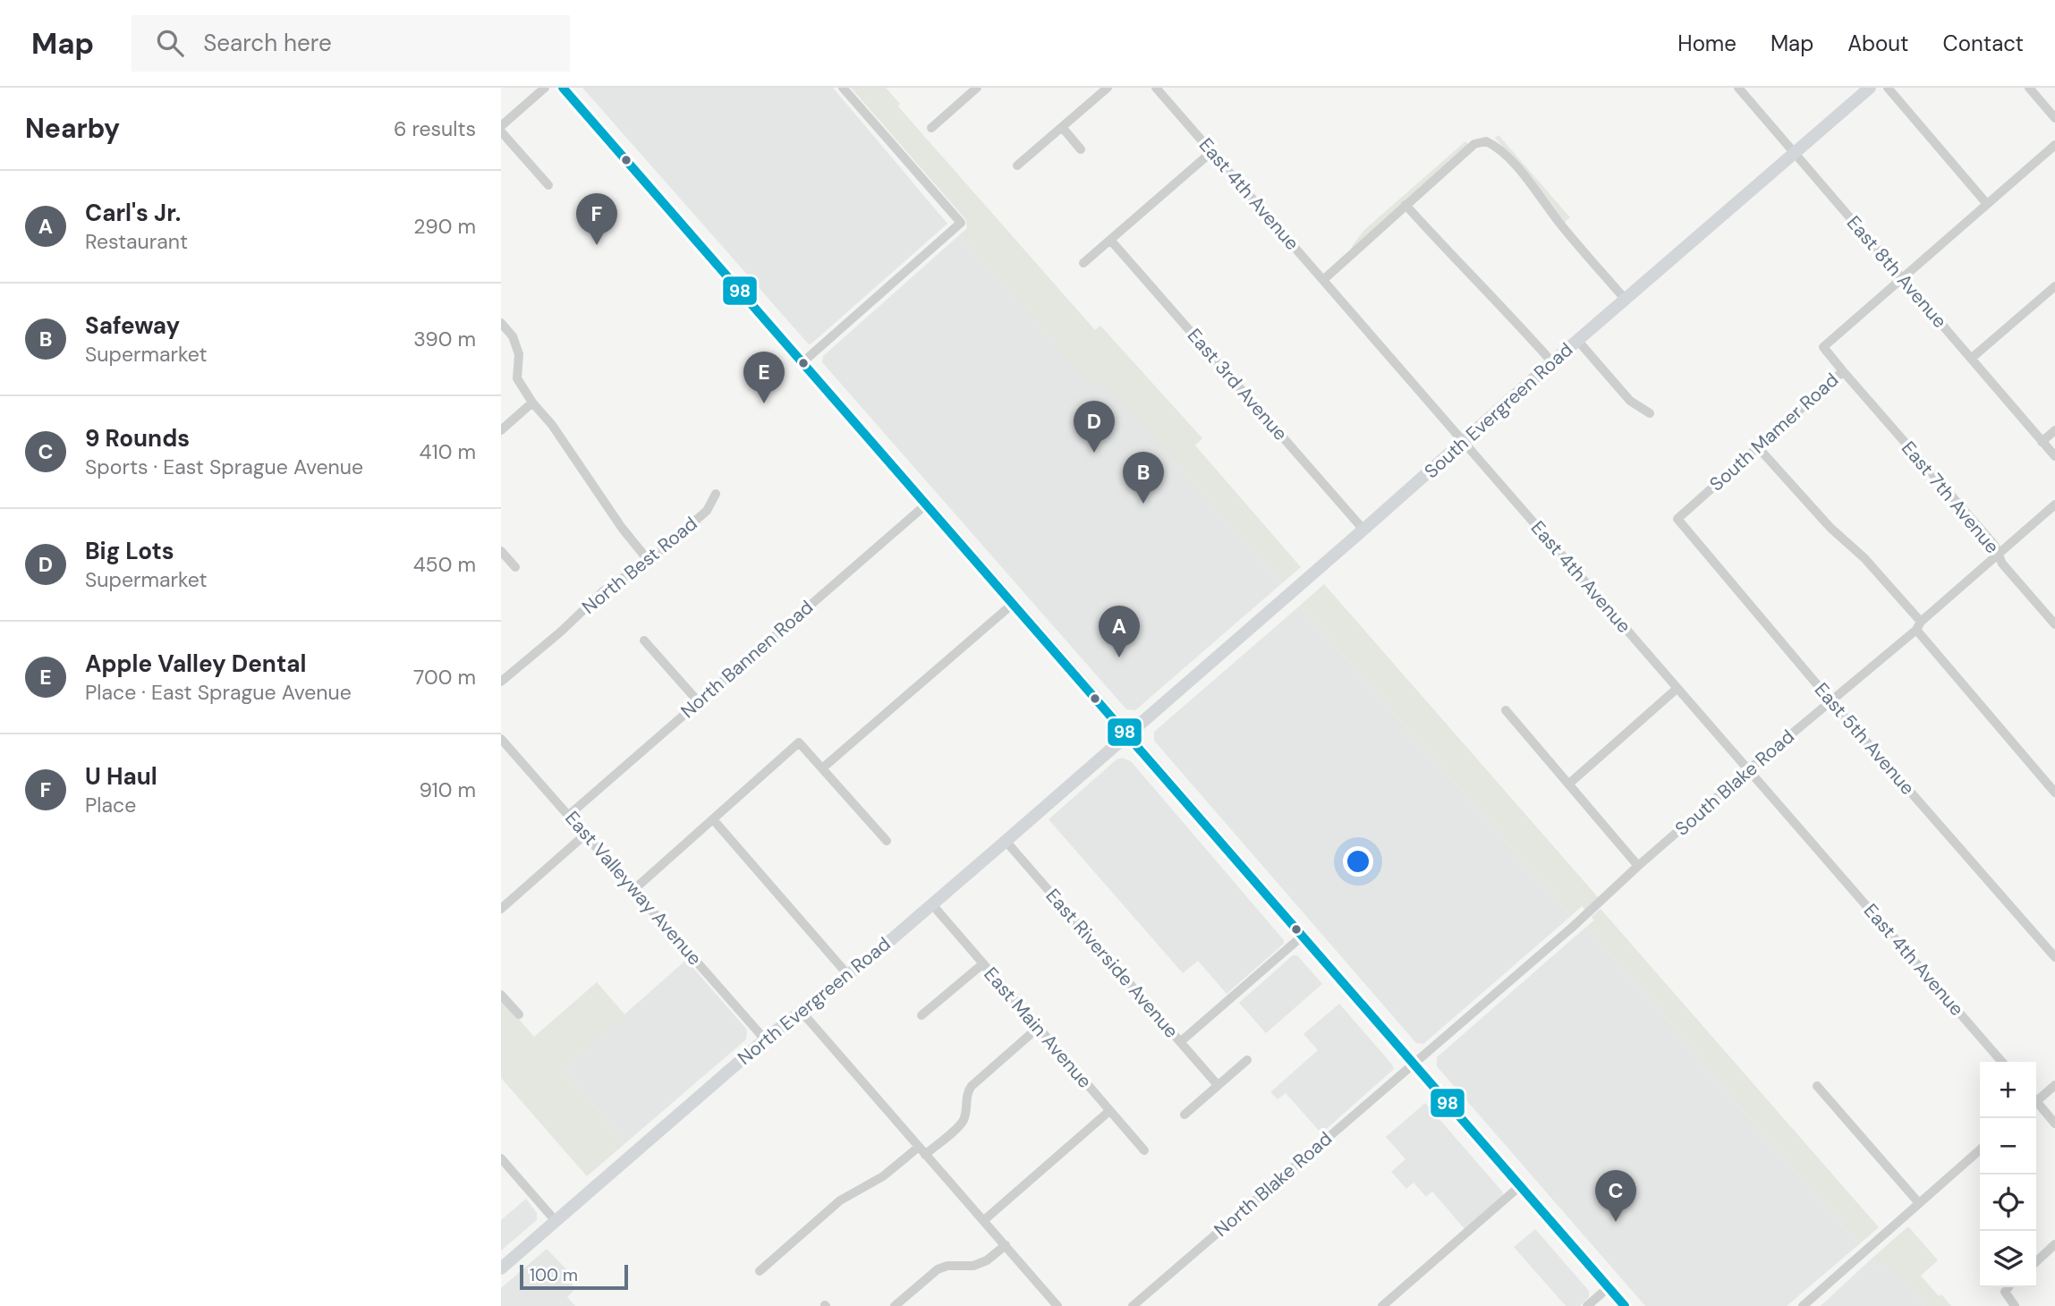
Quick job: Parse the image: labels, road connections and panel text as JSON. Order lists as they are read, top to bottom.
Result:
{
  "streets": {
    "main road": ["South Evergreen Road", "North Evergreen Road"],
    "street": [
      "East 4th Avenue",
      "East 8th Avenue",
      "East 3rd Avenue",
      "South Mamer Road",
      "East 7th Avenue",
      "North Best Road",
      "North Bannen Road",
      "East 5th Avenue",
      "South Blake Road",
      "East Valleyway Avenue",
      "East Riverside Avenue",
      "East Main Avenue",
      "North Blake Road"
    ]
  },
  "crossings": [
    ["East 4th Avenue", "South Evergreen Road"],
    ["East 4th Avenue", "South Blake Road"],
    ["East 8th Avenue", "South Evergreen Road"],
    ["East 8th Avenue", "South Mamer Road"],
    ["East 3rd Avenue", "South Evergreen Road"],
    ["South Evergreen Road", "North Evergreen Road"],
    ["South Mamer Road", "East 7th Avenue"],
    ["South Mamer Road", "East 5th Avenue"],
    ["East 7th Avenue", "South Blake Road"],
    ["North Bannen Road", "East Valleyway Avenue"],
    ["East 5th Avenue", "South Blake Road"],
    ["South Blake Road", "North Blake Road"],
    ["East Valleyway Avenue", "North Evergreen Road"],
    ["East Riverside Avenue", "North Evergreen Road"],
    ["North Evergreen Road", "East Main Avenue"]
  ],
  "lines": ["transit line 98"],
  "scale_bar": "100 m",
  "page": {
    "header": "Map",
    "search": "Search here",
    "nav": [
      "Home",
      "Map",
      "About",
      "Contact"
    ],
    "heading": ["Nearby", "6 results"],
    "list": [
      {
        "mark": "A",
        "name": "Carl's Jr.",
        "note": "Restaurant",
        "value": "290 m"
      },
      {
        "mark": "B",
        "name": "Safeway",
        "note": "Supermarket",
        "value": "390 m"
      },
      {
        "mark": "C",
        "name": "9 Rounds",
        "note": "Sports · East Sprague Avenue",
        "value": "410 m"
      },
      {
        "mark": "D",
        "name": "Big Lots",
        "note": "Supermarket",
        "value": "450 m"
      },
      {
        "mark": "E",
        "name": "Apple Valley Dental",
        "note": "Place · East Sprague Avenue",
        "value": "700 m"
      },
      {
        "mark": "F",
        "name": "U Haul",
        "note": "Place",
        "value": "910 m"
      }
    ],
    "pins": [
      "F",
      "E",
      "D",
      "B",
      "A",
      "C"
    ],
    "map_buttons": ["+", "−"],
    "scale": "100 m"
  }
}
